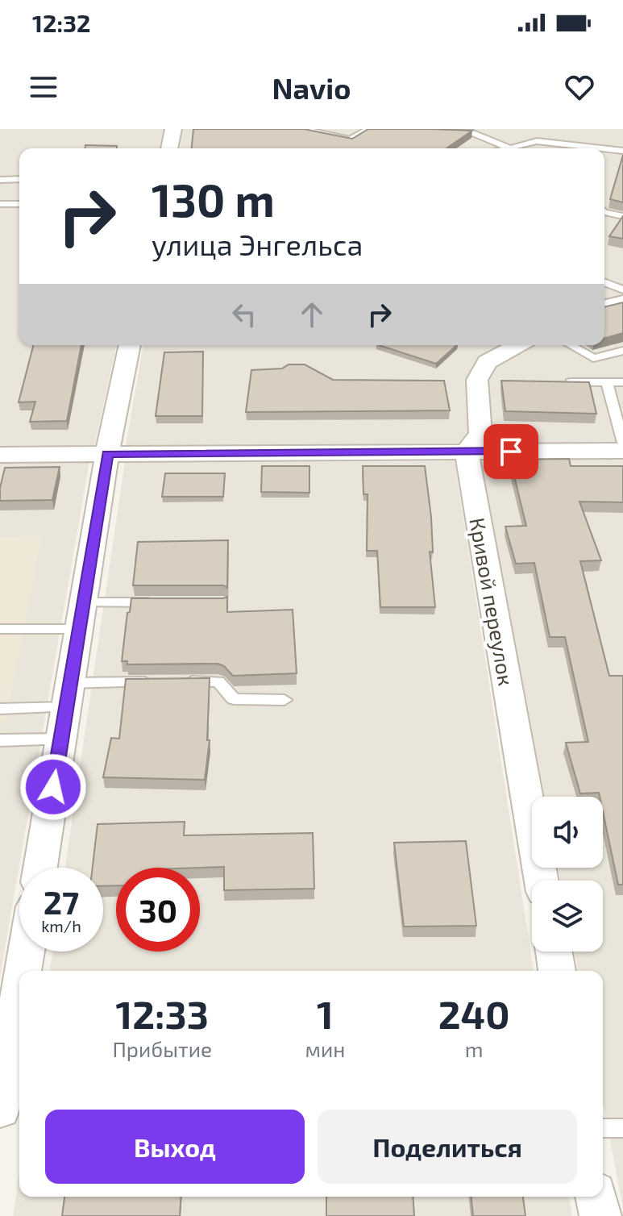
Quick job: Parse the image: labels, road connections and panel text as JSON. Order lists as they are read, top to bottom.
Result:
{
  "streets": {
    "street": ["Кривой переулок"]
  },
  "page": {
    "status": "12:32",
    "header": "Navio",
    "turn": ["130 m", "улица Энгельса"],
    "speed": "27 km/h",
    "limit": "30",
    "eta": [
      "12:33",
      "Прибытие",
      "1",
      "мин",
      "240",
      "m"
    ],
    "buttons": ["Выход", "Поделиться"]
  }
}
